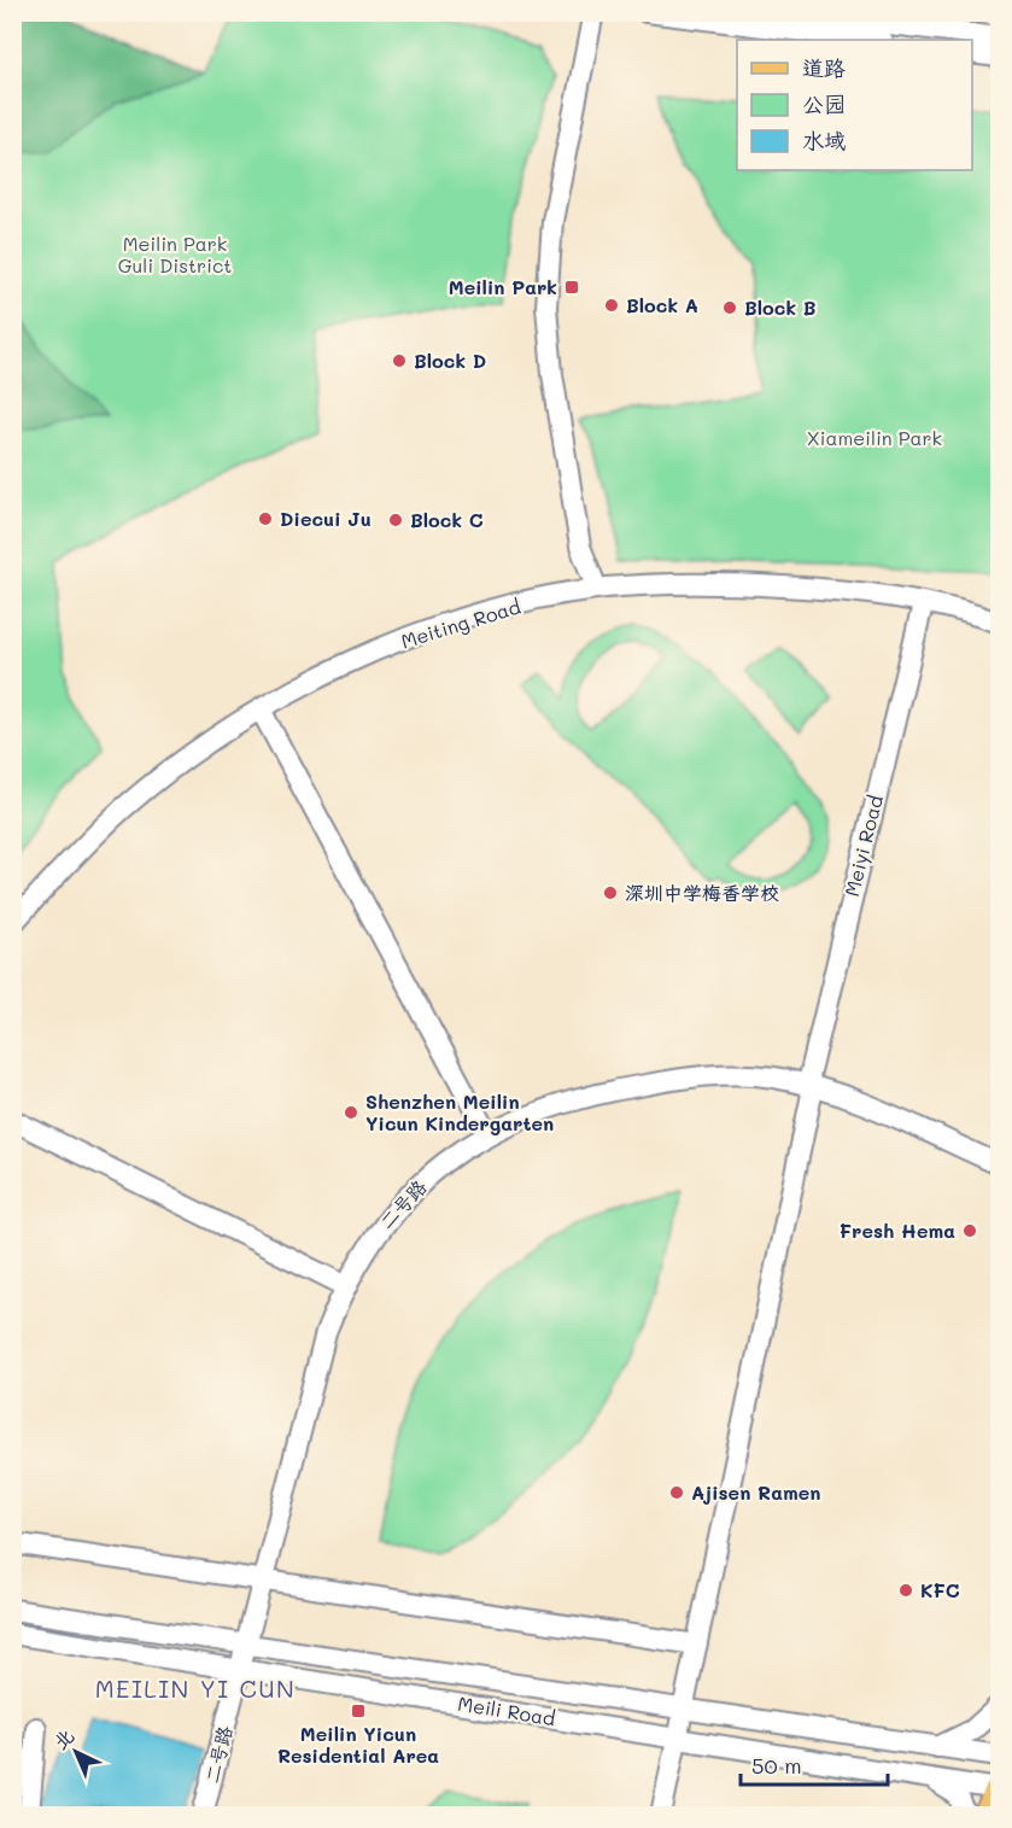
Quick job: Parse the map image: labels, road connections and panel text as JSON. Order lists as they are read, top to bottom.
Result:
{
  "streets": {
    "street": [
      "Meiting Road",
      "Meiyi Road",
      "二号路",
      "Meili Road"
    ]
  },
  "crossings": [
    ["Meiting Road", "Meiyi Road"],
    ["Meiyi Road", "二号路"],
    ["Meiyi Road", "Meili Road"],
    ["二号路", "Meili Road"]
  ],
  "districts": ["MEILIN YI CUN"],
  "parks": ["Meilin Park Guli District", "Xiameilin Park"],
  "places": {
    "transit": ["Meilin Park", "Meilin Yicun Residential Area"],
    "other": [
      "Block A",
      "Block B",
      "Block D",
      "Diecui Ju",
      "Block C",
      "深圳中学梅香学校",
      "Shenzhen Meilin Yicun Kindergarten",
      "Fresh Hema",
      "Ajisen Ramen",
      "KFC"
    ]
  },
  "legend": ["道路", "公园", "水域"],
  "scale_bar": "50 m",
  "north": "top left"
}
